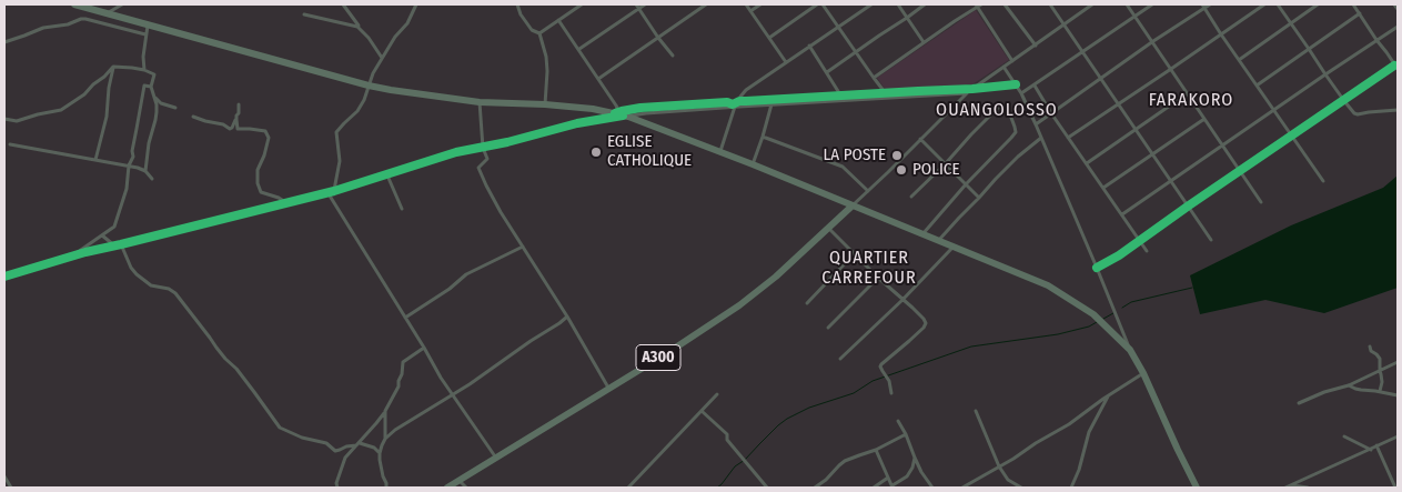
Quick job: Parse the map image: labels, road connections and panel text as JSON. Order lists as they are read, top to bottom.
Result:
{
  "streets": {
    "highway": ["A300"]
  },
  "districts": ["FARAKORO", "OUANGOLOSSO", "QUARTIER CARREFOUR"],
  "places": ["EGLISE CATHOLIQUE", "LA POSTE", "POLICE"]
}
